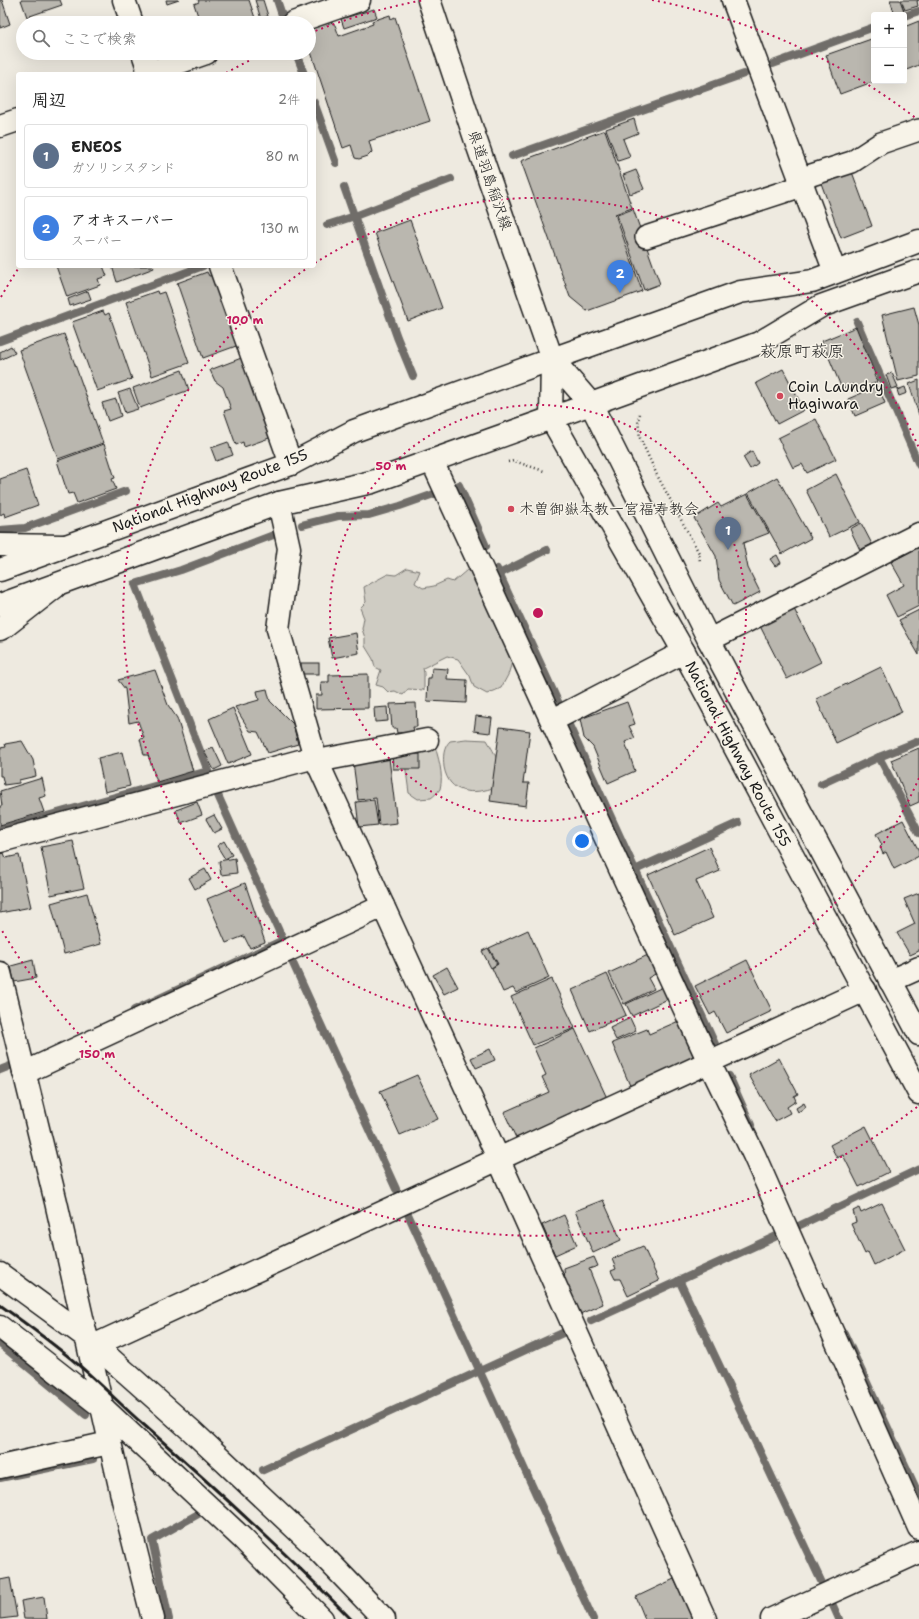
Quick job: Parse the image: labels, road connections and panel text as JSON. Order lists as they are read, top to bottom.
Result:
{
  "streets": {
    "main road": ["県道羽島稲沢線", "National Highway Route 155"]
  },
  "crossings": [
    ["県道羽島稲沢線", "National Highway Route 155"]
  ],
  "districts": ["萩原町萩原"],
  "places": ["Coin Laundry Hagiwara", "木曽御嶽本教一宮福寿教会"],
  "page": {
    "map_buttons": ["+", "−"],
    "search": "ここで検索",
    "heading": ["周辺", "2件"],
    "list": [
      {
        "mark": "1",
        "name": "ENEOS",
        "note": "ガソリンスタンド",
        "value": "80 m"
      },
      {
        "mark": "2",
        "name": "アオキスーパー",
        "note": "スーパー",
        "value": "130 m"
      }
    ],
    "pins": ["2", "1"]
  },
  "rings": ["100 m", "50 m", "150 m"]
}
